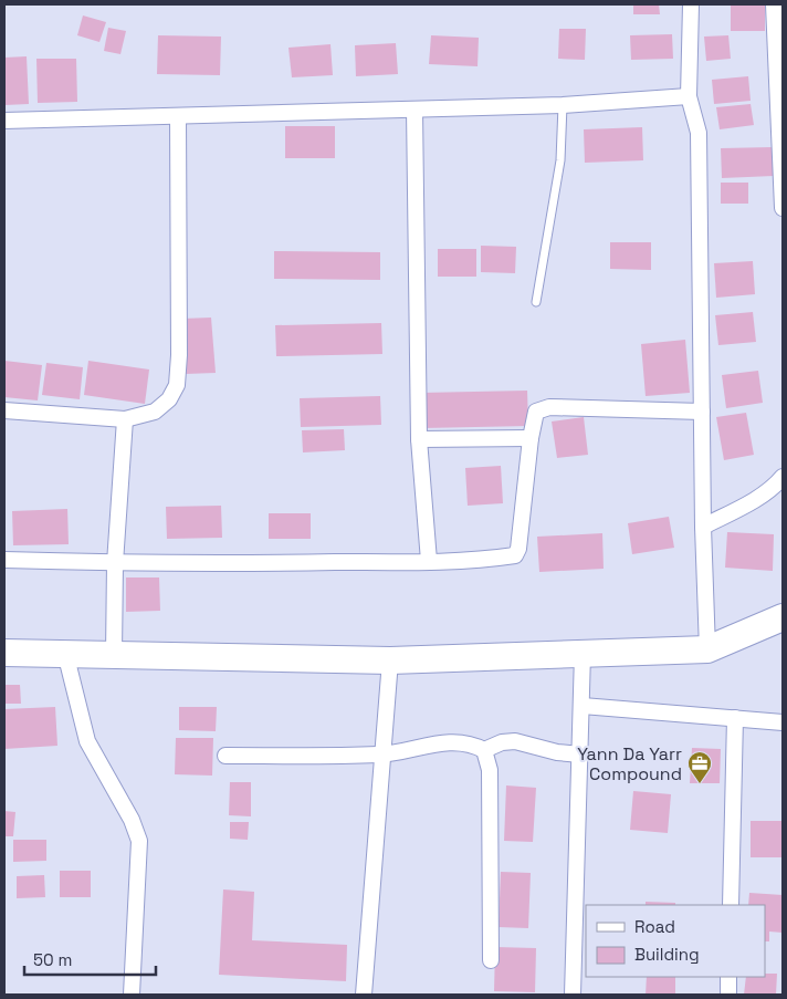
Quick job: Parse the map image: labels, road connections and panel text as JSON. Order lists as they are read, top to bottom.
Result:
{
  "places": {
    "office": ["Yann Da Yarr Compound"]
  },
  "legend": ["Road", "Building"],
  "scale_bar": "50 m"
}
